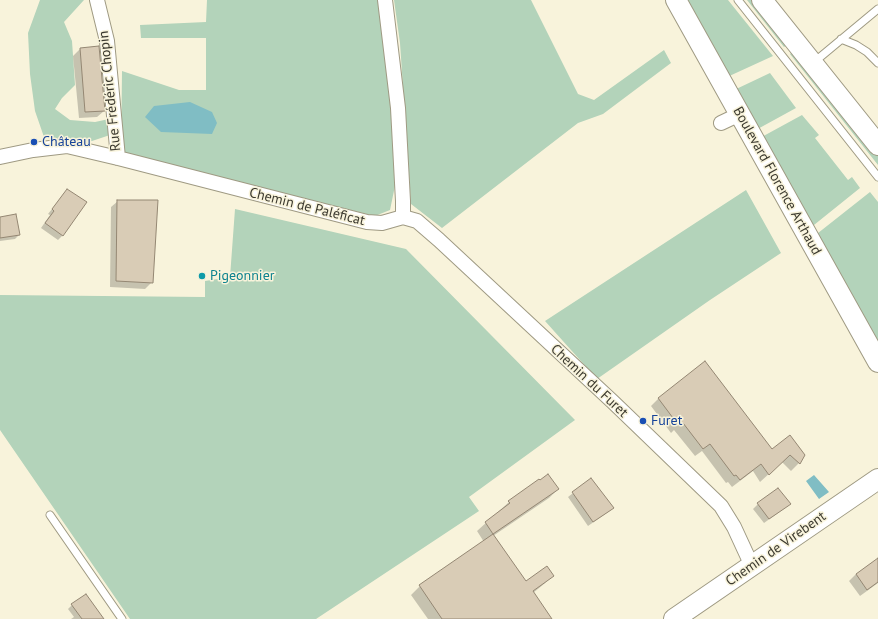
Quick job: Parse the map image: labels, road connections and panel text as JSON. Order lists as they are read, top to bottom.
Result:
{
  "streets": {
    "street": [
      "Rue Frédéric Chopin",
      "Boulevard Florence Arthaud",
      "Chemin de Paléficat",
      "Chemin du Furet",
      "Chemin de Virebent"
    ]
  },
  "crossings": [
    ["Rue Frédéric Chopin", "Chemin de Paléficat"],
    ["Chemin de Paléficat", "Chemin du Furet"],
    ["Chemin du Furet", "Chemin de Virebent"]
  ],
  "places": ["Château", "Pigeonnier", "Furet"]
}
